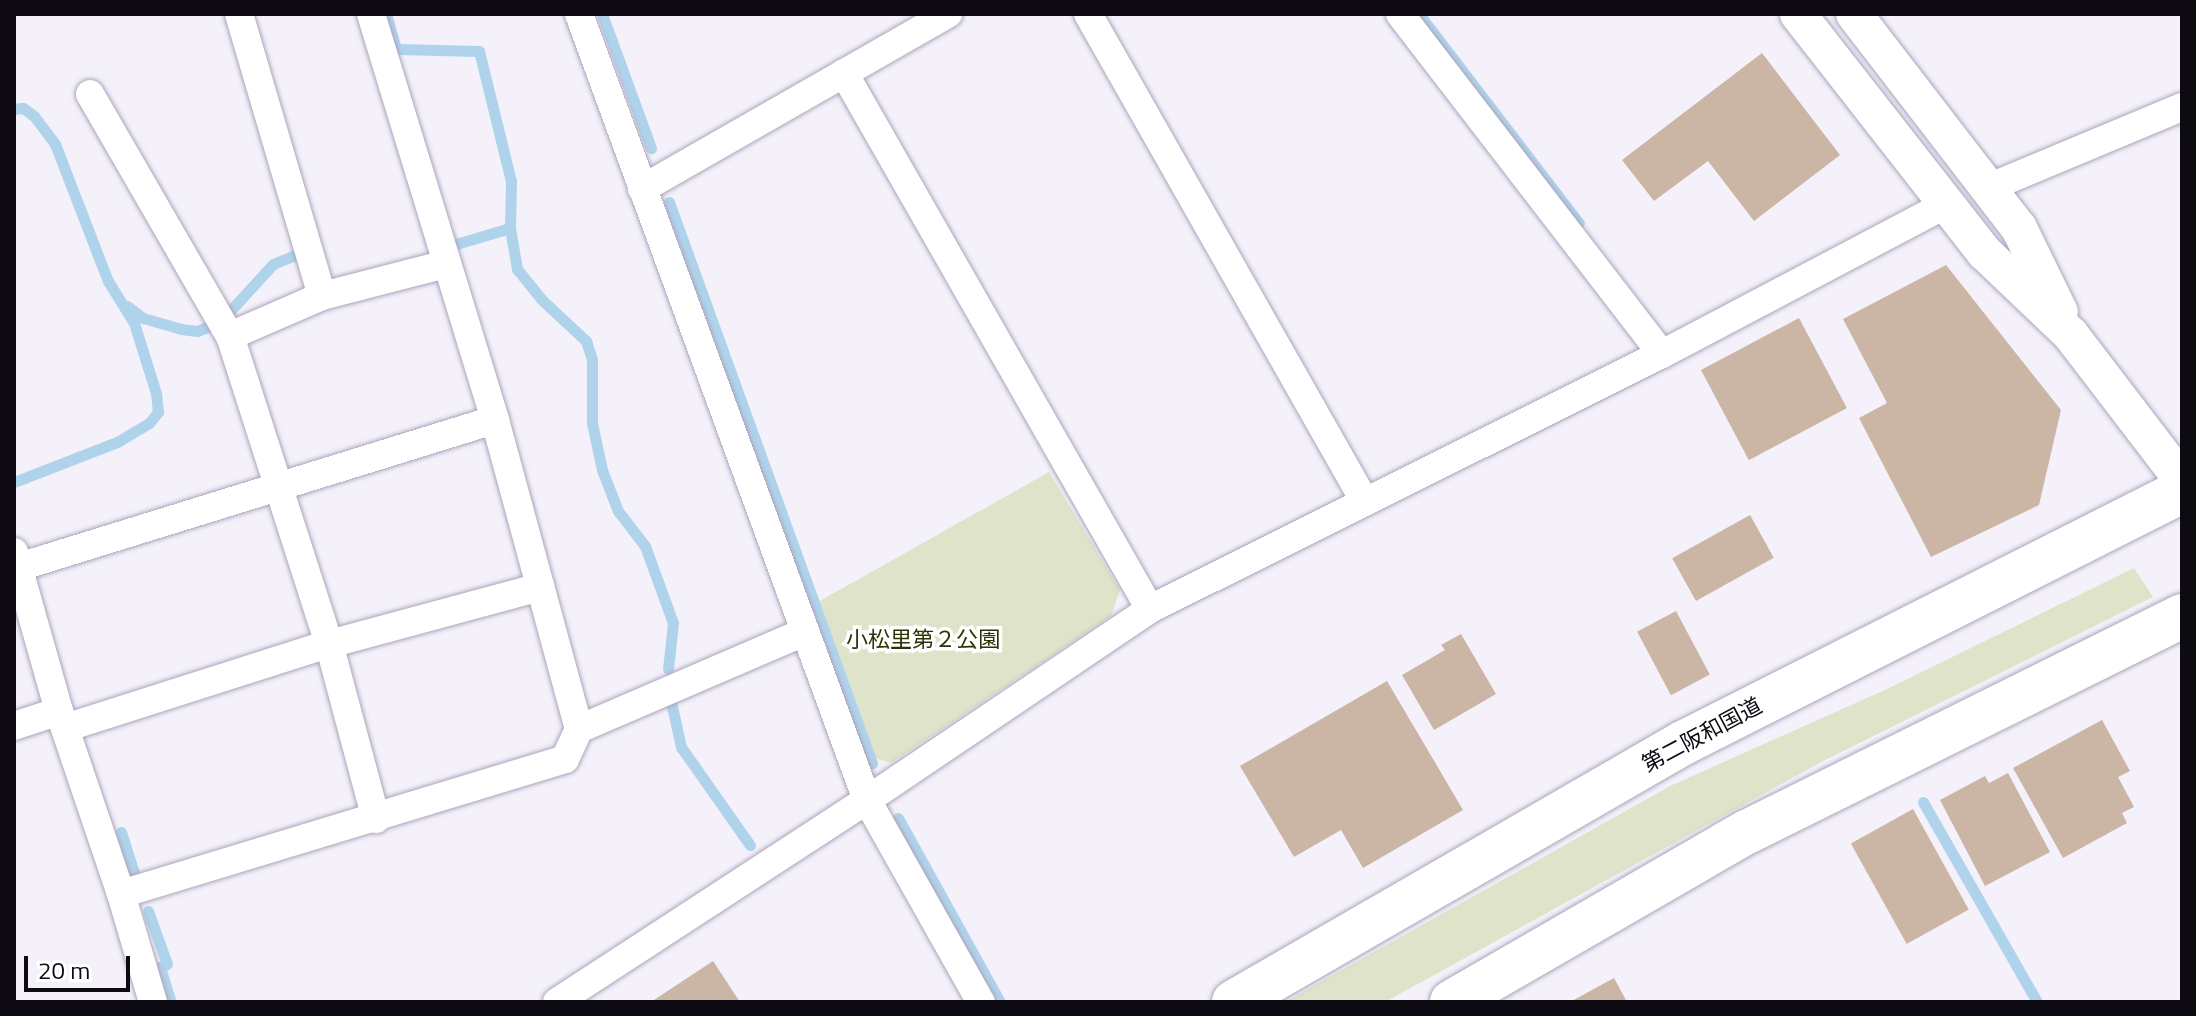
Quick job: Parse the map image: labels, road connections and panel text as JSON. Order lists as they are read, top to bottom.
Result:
{
  "streets": {
    "highway": ["第二阪和国道"]
  },
  "parks": ["小松里第２公園"],
  "scale_bar": "20 m"
}
